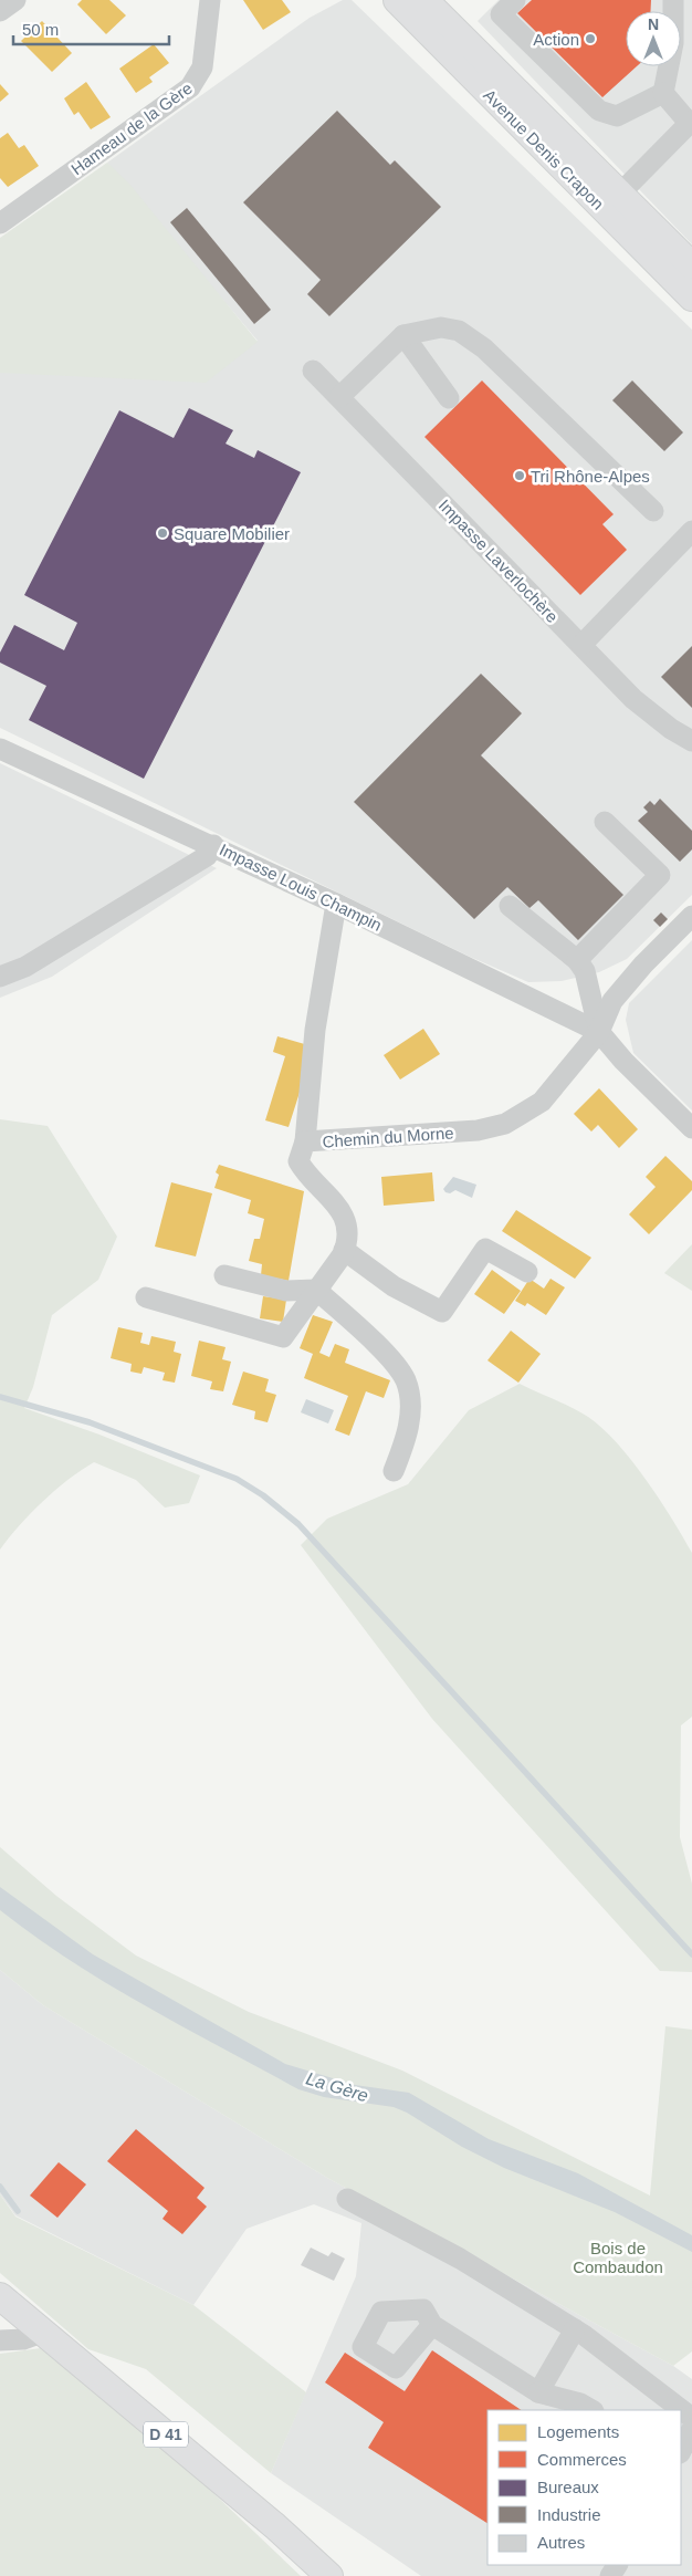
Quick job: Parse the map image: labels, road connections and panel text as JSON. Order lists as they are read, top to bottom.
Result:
{
  "streets": {
    "main road": ["Avenue Denis Crapon", "D 41"],
    "street": [
      "Hameau de la Gère",
      "Impasse Laverlochère",
      "Impasse Louis Champin",
      "Chemin du Morne"
    ]
  },
  "crossings": [
    ["Impasse Louis Champin", "Chemin du Morne"]
  ],
  "water": ["La Gère"],
  "parks": ["Bois de Combaudon"],
  "places": ["Action", "Tri Rhône-Alpes", "Square Mobilier"],
  "legend": [
    "Logements",
    "Commerces",
    "Bureaux",
    "Industrie",
    "Autres"
  ],
  "scale_bar": "50 m",
  "north": "top"
}
